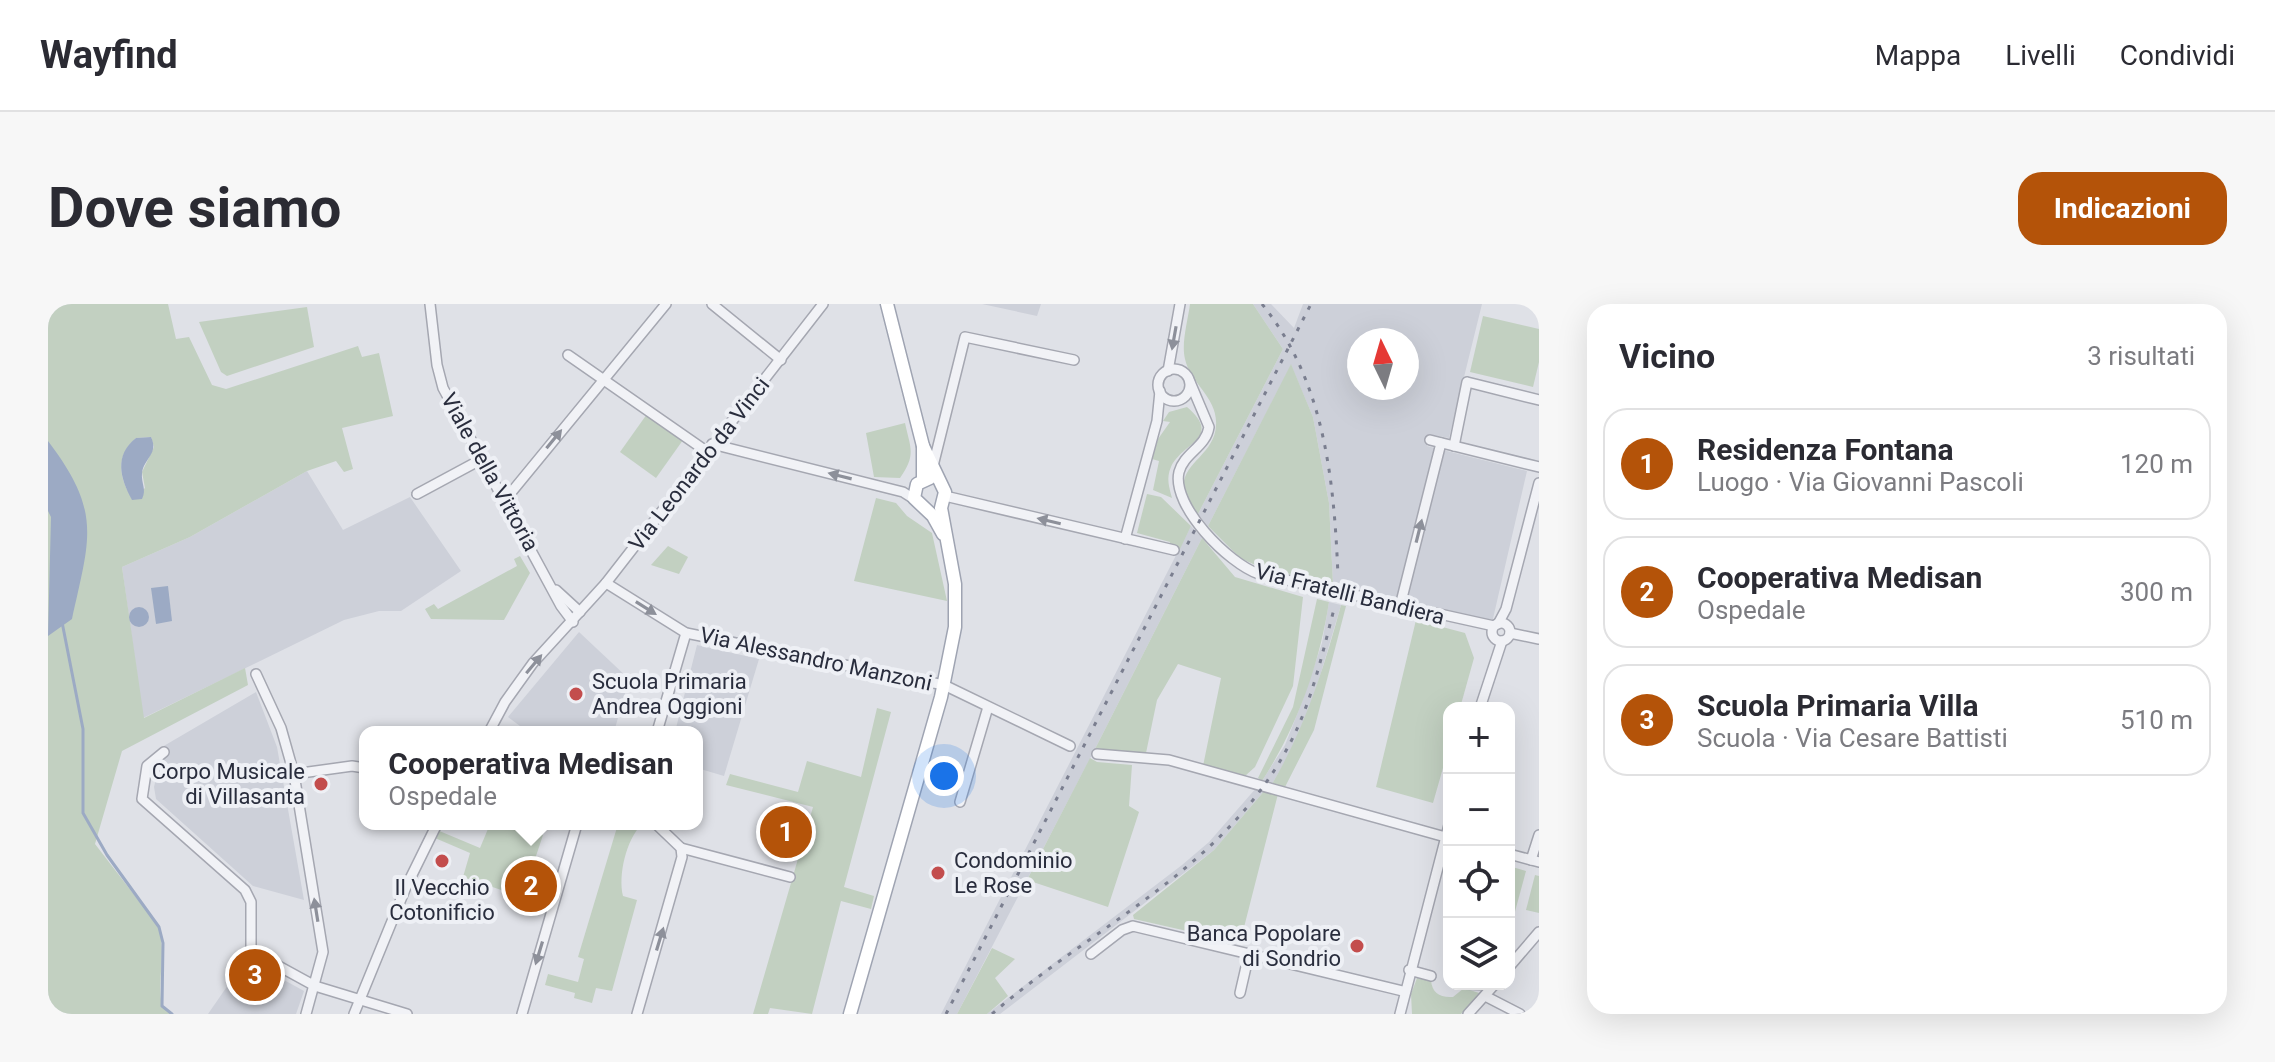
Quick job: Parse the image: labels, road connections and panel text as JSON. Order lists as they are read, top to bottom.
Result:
{
  "streets": {
    "street": [
      "Via Leonardo da Vinci",
      "Viale della Vittoria",
      "Via Fratelli Bandiera",
      "Via Alessandro Manzoni"
    ]
  },
  "crossings": [
    ["Via Leonardo da Vinci", "Viale della Vittoria"],
    ["Via Leonardo da Vinci", "Via Alessandro Manzoni"]
  ],
  "places": [
    "Scuola Primaria Andrea Oggioni",
    "Corpo Musicale di Villasanta",
    "Il Vecchio Cotonificio",
    "Condominio Le Rose",
    "Banca Popolare di Sondrio"
  ],
  "north": "top",
  "page": {
    "header": "Wayfind",
    "nav": ["Mappa", "Livelli", "Condividi"],
    "buttons": "Indicazioni",
    "title": "Dove siamo",
    "heading": ["Vicino", "3 risultati"],
    "list": [
      {
        "mark": "1",
        "name": "Residenza Fontana",
        "note": "Luogo · Via Giovanni Pascoli",
        "value": "120 m"
      },
      {
        "mark": "2",
        "name": "Cooperativa Medisan",
        "note": "Ospedale",
        "value": "300 m"
      },
      {
        "mark": "3",
        "name": "Scuola Primaria Villa",
        "note": "Scuola · Via Cesare Battisti",
        "value": "510 m"
      }
    ],
    "map_buttons": ["+", "−"],
    "popup": ["Cooperativa Medisan", "Ospedale"],
    "pins": ["1", "2", "3"]
  }
}
